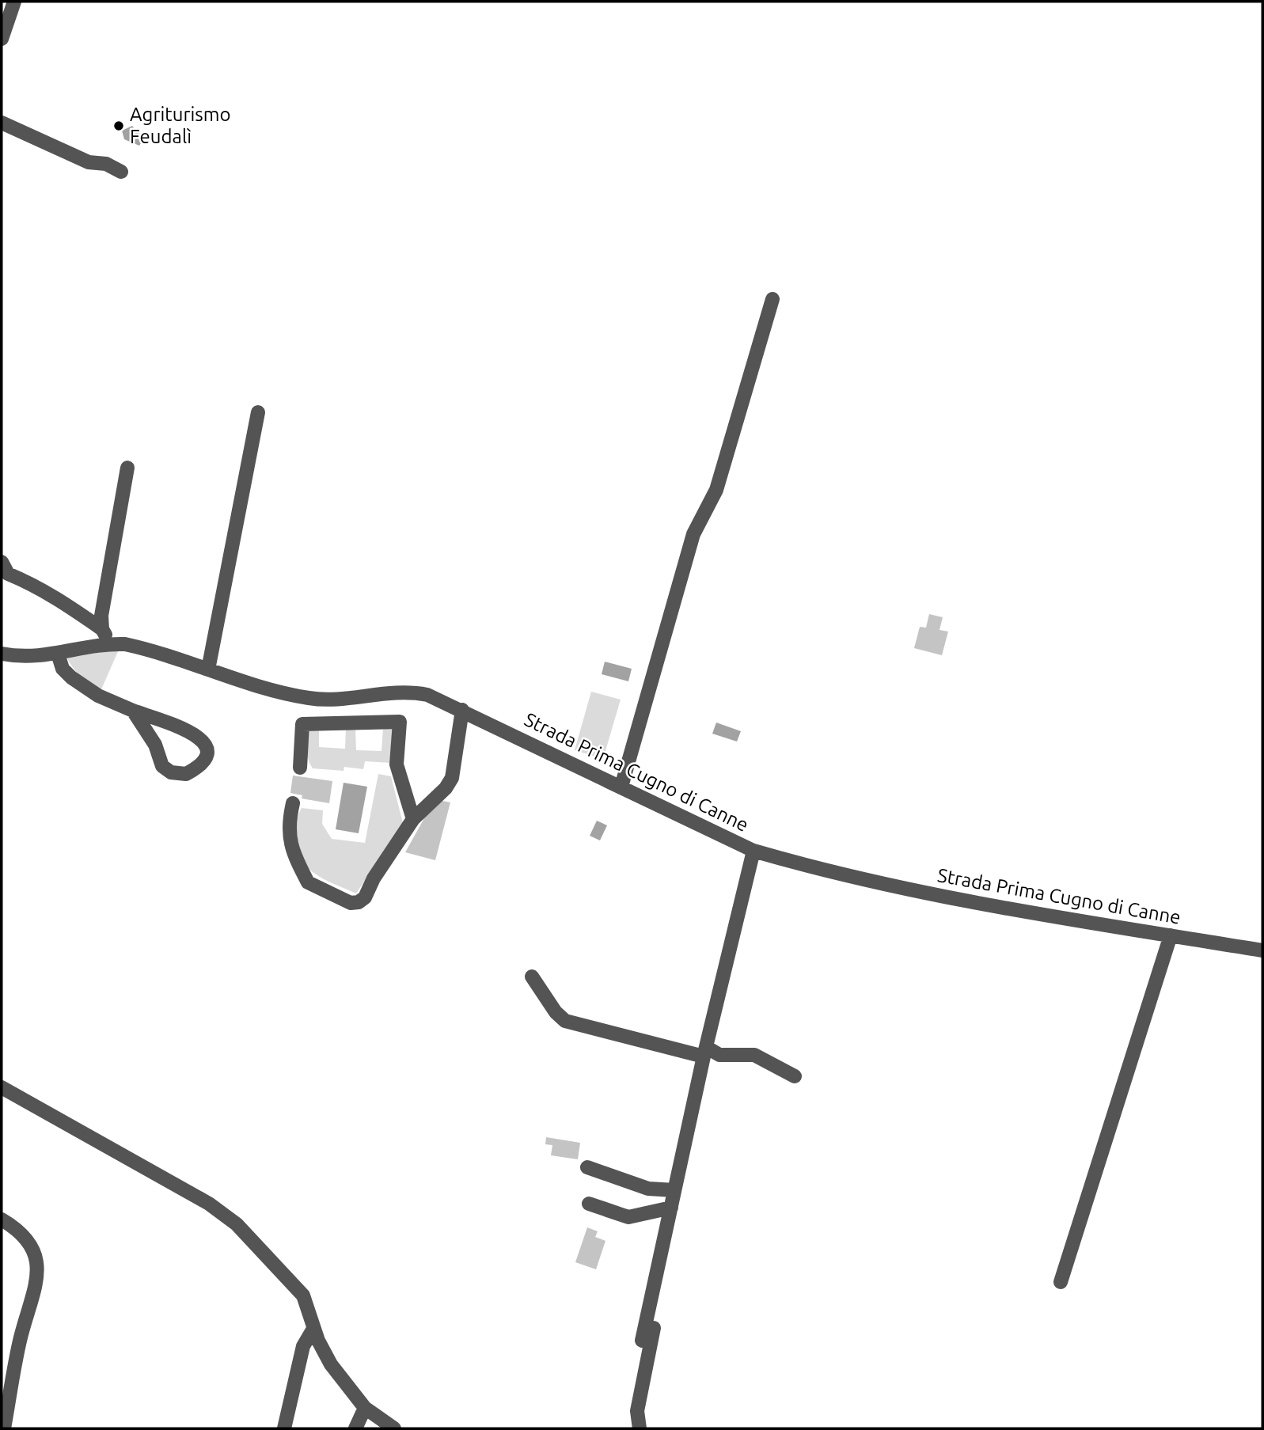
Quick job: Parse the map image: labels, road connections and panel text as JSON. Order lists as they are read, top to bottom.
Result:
{
  "streets": {
    "street": ["Strada Prima Cugno di Canne"]
  },
  "places": ["Agriturismo Feudalì"]
}
